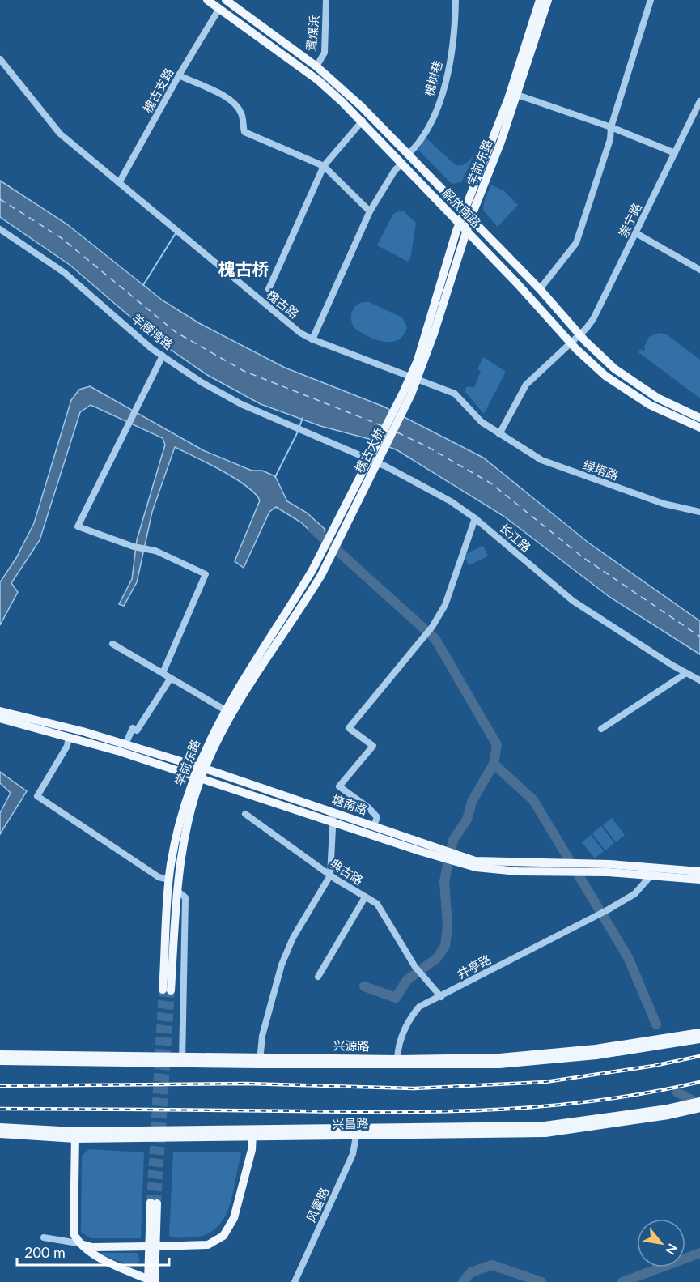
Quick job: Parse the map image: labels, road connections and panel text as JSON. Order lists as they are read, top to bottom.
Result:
{
  "streets": {
    "main road": [
      "学前东路",
      "解放南路",
      "槐古大桥",
      "塘南路",
      "兴源路",
      "兴昌路"
    ],
    "street": [
      "置煤浜",
      "槐树巷",
      "槐古支路",
      "崇宁路",
      "槐古路",
      "羊腰湾路",
      "绿塔路",
      "长江路",
      "典古路",
      "井亭路",
      "风雷路"
    ]
  },
  "crossings": [
    ["置煤浜", "解放南路"],
    ["槐树巷", "解放南路"],
    ["槐古支路", "解放南路"],
    ["槐古支路", "槐古路"],
    ["学前东路", "解放南路"],
    ["学前东路", "槐古大桥"],
    ["学前东路", "塘南路"],
    ["解放南路", "崇宁路"],
    ["崇宁路", "槐古路"],
    ["崇宁路", "绿塔路"],
    ["槐古路", "绿塔路"],
    ["羊腰湾路", "长江路"],
    ["塘南路", "井亭路"],
    ["典古路", "井亭路"],
    ["井亭路", "兴源路"],
    ["兴昌路", "风雷路"]
  ],
  "districts": ["槐古桥"],
  "scale_bar": "200 m",
  "north": "bottom right"
}
